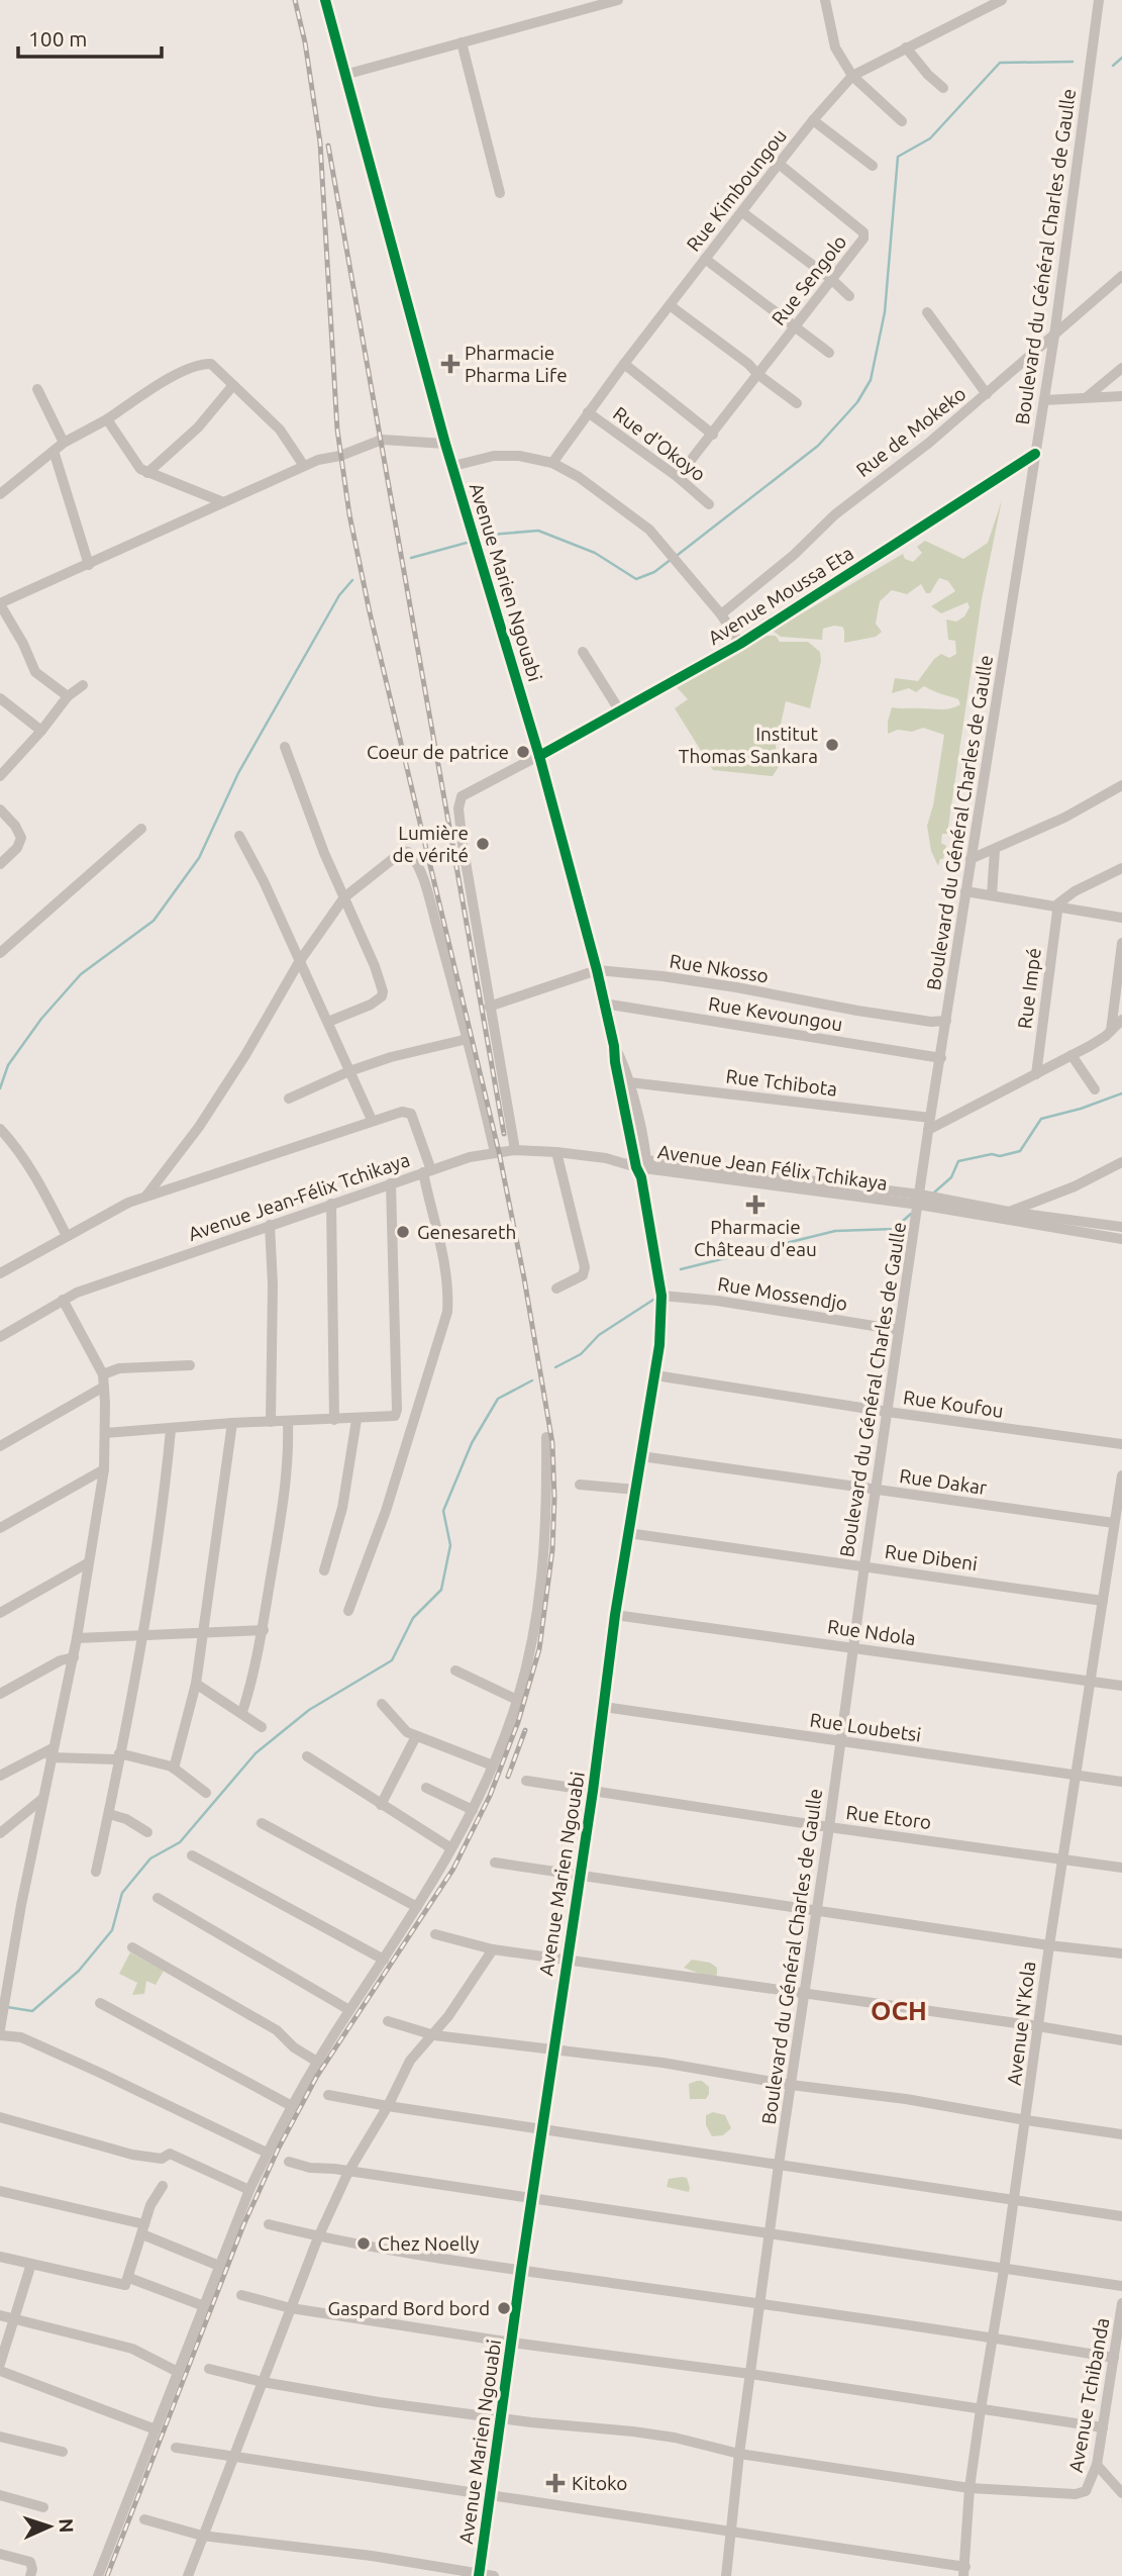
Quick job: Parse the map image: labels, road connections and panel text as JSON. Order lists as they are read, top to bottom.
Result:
{
  "streets": {
    "street": [
      "Rue Kimboungou",
      "Boulevard du Général Charles de Gaulle",
      "Rue Sengolo",
      "Rue de Mokeko",
      "Rue d'Okoyo",
      "Avenue Marien Ngouabi",
      "Avenue Moussa Eta",
      "Rue Nkosso",
      "Rue Impé",
      "Rue Kevoungou",
      "Rue Tchibota",
      "Avenue Jean Félix Tchikaya",
      "Avenue Jean-Félix Tchikaya",
      "Rue Mossendjo",
      "Rue Koufou",
      "Rue Dakar",
      "Rue Dibeni",
      "Rue Ndola",
      "Rue Loubetsi",
      "Rue Etoro",
      "Avenue N'Kola",
      "Avenue Tchibanda"
    ]
  },
  "crossings": [
    ["Rue Kimboungou", "Rue Sengolo"],
    ["Rue Kimboungou", "Rue d'Okoyo"],
    ["Boulevard du Général Charles de Gaulle", "Rue de Mokeko"],
    ["Boulevard du Général Charles de Gaulle", "Avenue Moussa Eta"],
    ["Boulevard du Général Charles de Gaulle", "Rue Nkosso"],
    ["Boulevard du Général Charles de Gaulle", "Rue Kevoungou"],
    ["Boulevard du Général Charles de Gaulle", "Rue Tchibota"],
    ["Boulevard du Général Charles de Gaulle", "Avenue Jean Félix Tchikaya"],
    ["Boulevard du Général Charles de Gaulle", "Rue Mossendjo"],
    ["Boulevard du Général Charles de Gaulle", "Rue Koufou"],
    ["Boulevard du Général Charles de Gaulle", "Rue Dakar"],
    ["Boulevard du Général Charles de Gaulle", "Rue Dibeni"],
    ["Boulevard du Général Charles de Gaulle", "Rue Ndola"],
    ["Boulevard du Général Charles de Gaulle", "Rue Loubetsi"],
    ["Boulevard du Général Charles de Gaulle", "Rue Etoro"],
    ["Rue Sengolo", "Rue d'Okoyo"],
    ["Avenue Marien Ngouabi", "Avenue Moussa Eta"],
    ["Avenue Marien Ngouabi", "Rue Nkosso"],
    ["Avenue Marien Ngouabi", "Rue Kevoungou"],
    ["Avenue Marien Ngouabi", "Rue Tchibota"],
    ["Avenue Marien Ngouabi", "Avenue Jean Félix Tchikaya"],
    ["Avenue Marien Ngouabi", "Rue Mossendjo"],
    ["Avenue Marien Ngouabi", "Rue Koufou"],
    ["Avenue Marien Ngouabi", "Rue Dakar"],
    ["Avenue Marien Ngouabi", "Rue Dibeni"],
    ["Avenue Marien Ngouabi", "Rue Ndola"],
    ["Avenue Marien Ngouabi", "Rue Loubetsi"],
    ["Avenue Marien Ngouabi", "Rue Etoro"],
    ["Avenue Moussa Eta", "Rue Nkosso"],
    ["Avenue Jean Félix Tchikaya", "Avenue Jean-Félix Tchikaya"],
    ["Rue Dakar", "Avenue N'Kola"],
    ["Rue Dibeni", "Avenue N'Kola"],
    ["Rue Ndola", "Avenue N'Kola"],
    ["Rue Loubetsi", "Avenue N'Kola"],
    ["Rue Etoro", "Avenue N'Kola"],
    ["Avenue N'Kola", "Avenue Tchibanda"]
  ],
  "districts": ["OCH"],
  "places": {
    "health": ["Pharmacie Pharma Life", "Pharmacie Château d'eau", "Kitoko"],
    "other": [
      "Institut Thomas Sankara",
      "Coeur de patrice",
      "Lumière de vérité",
      "Genesareth",
      "Chez Noelly",
      "Gaspard Bord bord"
    ]
  },
  "scale_bar": "100 m",
  "north": "right"
}
